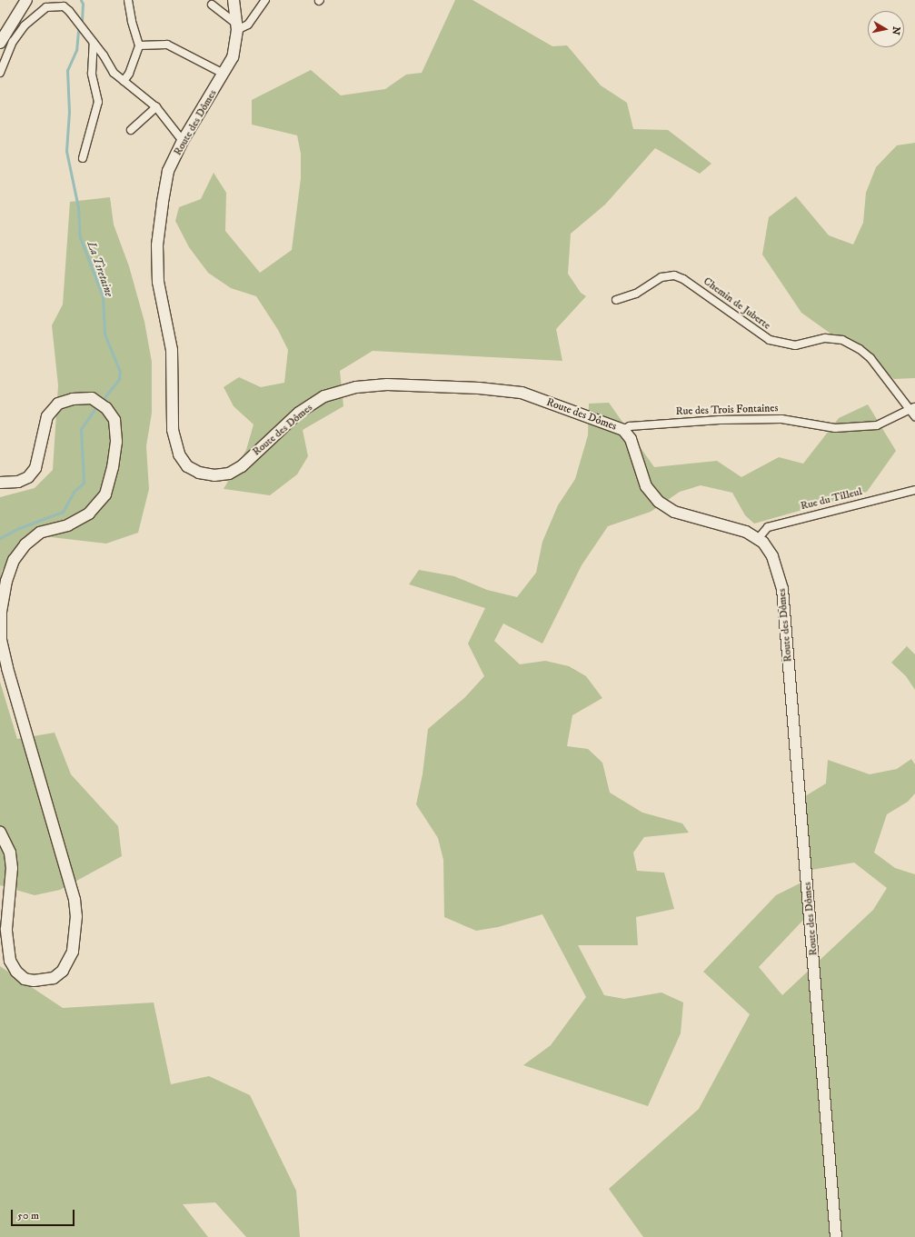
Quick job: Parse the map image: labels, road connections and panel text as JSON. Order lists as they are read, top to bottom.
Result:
{
  "streets": {
    "street": [
      "Route des Dômes",
      "Chemin de Juberte",
      "Rue des Trois Fontaines",
      "Rue du Tilleul"
    ]
  },
  "crossings": [
    ["Route des Dômes", "Rue des Trois Fontaines"],
    ["Route des Dômes", "Rue du Tilleul"],
    ["Chemin de Juberte", "Rue des Trois Fontaines"]
  ],
  "water": ["La Tiretaine"],
  "scale_bar": "50 m",
  "north": "right"
}
